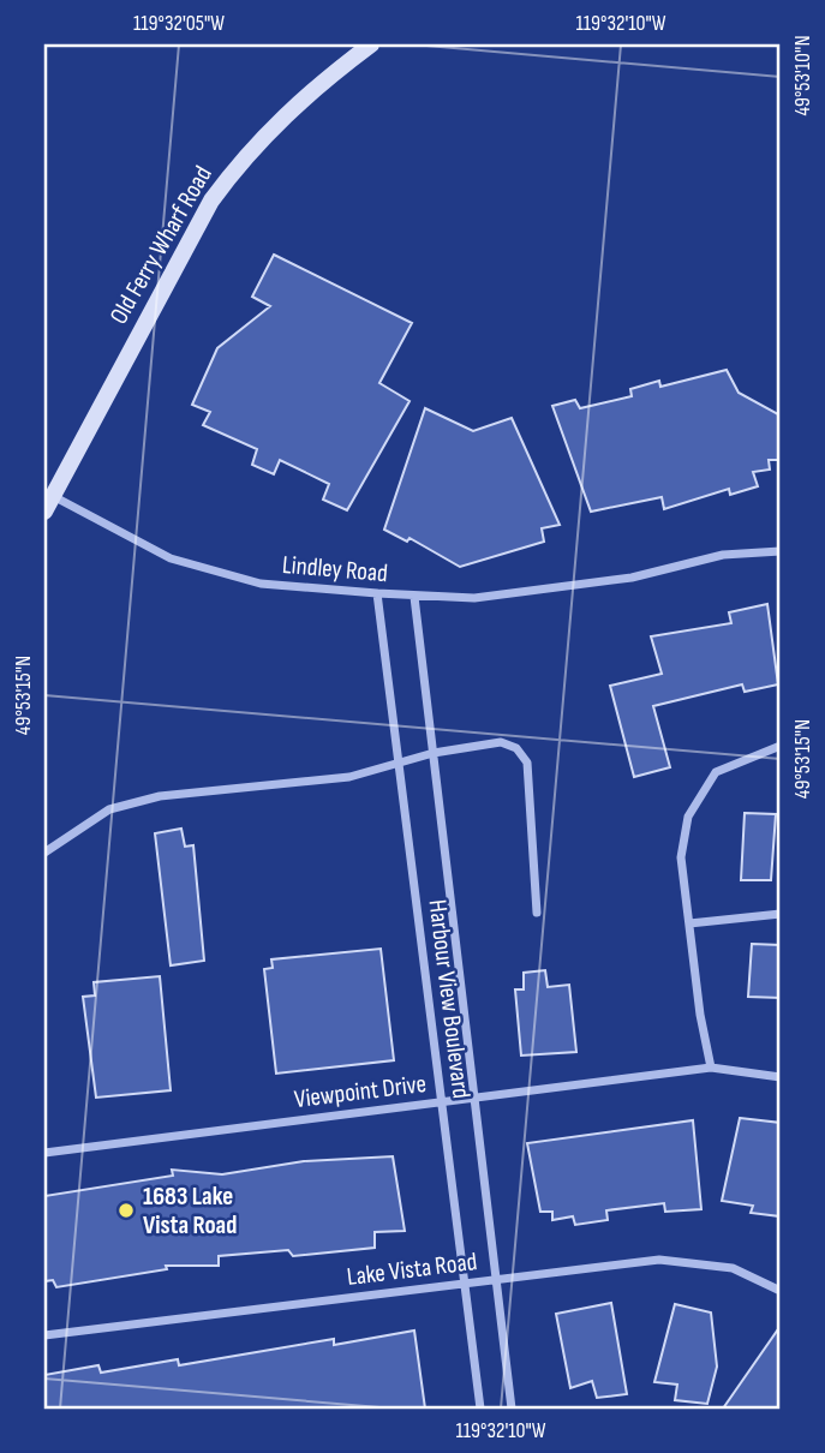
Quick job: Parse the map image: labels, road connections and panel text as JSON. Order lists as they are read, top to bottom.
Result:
{
  "streets": {
    "street": [
      "Old Ferry Wharf Road",
      "Lindley Road",
      "Harbour View Boulevard",
      "Viewpoint Drive",
      "Lake Vista Road"
    ]
  },
  "crossings": [
    ["Old Ferry Wharf Road", "Lindley Road"],
    ["Lindley Road", "Harbour View Boulevard"],
    ["Harbour View Boulevard", "Viewpoint Drive"],
    ["Harbour View Boulevard", "Lake Vista Road"]
  ],
  "places": ["1683 Lake Vista Road"],
  "coordinates": [
    "119°32'05\"W",
    "119°32'10\"W",
    "49°53'10\"N",
    "49°53'15\"N"
  ]
}
